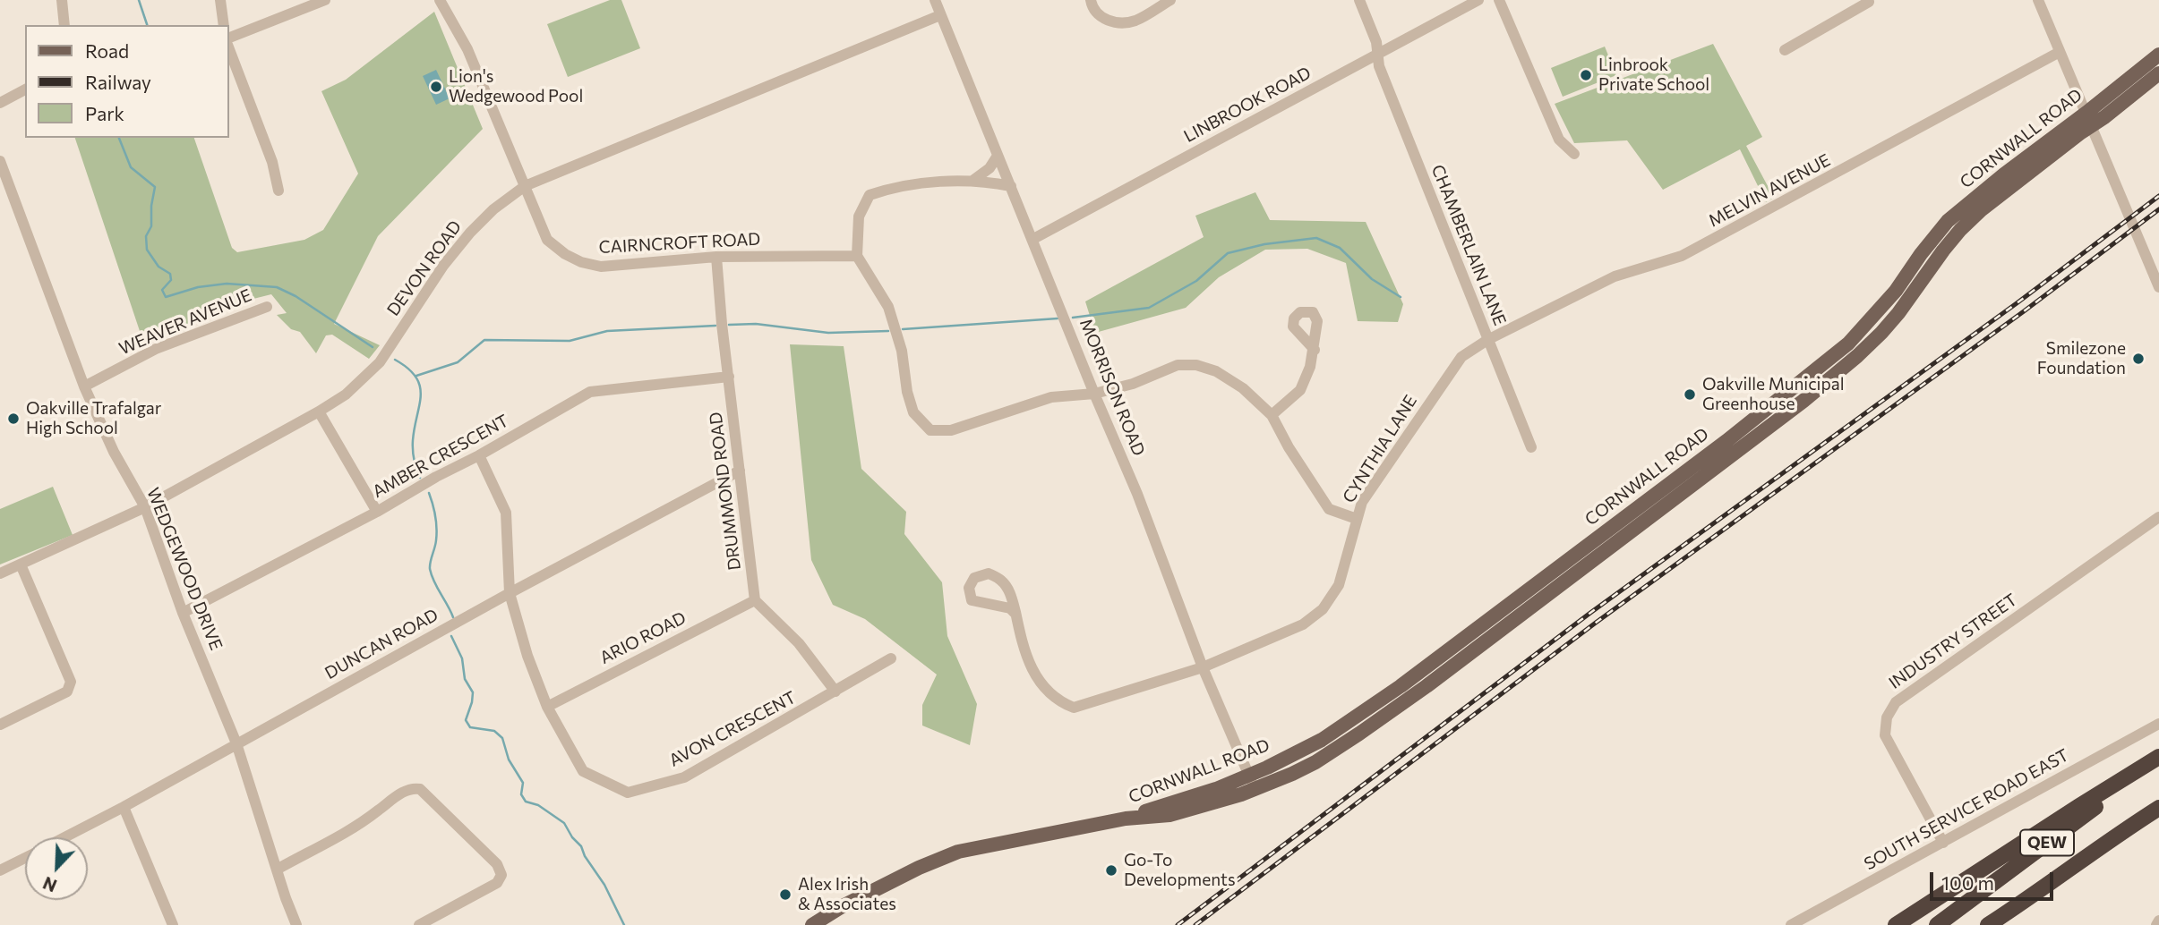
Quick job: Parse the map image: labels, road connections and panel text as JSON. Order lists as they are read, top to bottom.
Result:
{
  "streets": {
    "highway": ["QEW"],
    "main road": ["CORNWALL ROAD"],
    "street": [
      "LINBROOK ROAD",
      "MELVIN AVENUE",
      "CAIRNCROFT ROAD",
      "CHAMBERLAIN LANE",
      "DEVON ROAD",
      "WEAVER AVENUE",
      "MORRISON ROAD",
      "CYNTHIA LANE",
      "AMBER CRESCENT",
      "DRUMMOND ROAD",
      "WEDGEWOOD DRIVE",
      "ARIO ROAD",
      "INDUSTRY STREET",
      "DUNCAN ROAD",
      "AVON CRESCENT",
      "SOUTH SERVICE ROAD EAST"
    ]
  },
  "crossings": [
    ["LINBROOK ROAD", "CHAMBERLAIN LANE"],
    ["LINBROOK ROAD", "MORRISON ROAD"],
    ["CORNWALL ROAD", "MORRISON ROAD"],
    ["MELVIN AVENUE", "CHAMBERLAIN LANE"],
    ["MELVIN AVENUE", "CYNTHIA LANE"],
    ["CAIRNCROFT ROAD", "DEVON ROAD"],
    ["CAIRNCROFT ROAD", "DRUMMOND ROAD"],
    ["CHAMBERLAIN LANE", "CYNTHIA LANE"],
    ["DEVON ROAD", "MORRISON ROAD"],
    ["DEVON ROAD", "WEDGEWOOD DRIVE"],
    ["WEAVER AVENUE", "WEDGEWOOD DRIVE"],
    ["MORRISON ROAD", "CYNTHIA LANE"],
    ["AMBER CRESCENT", "DRUMMOND ROAD"],
    ["AMBER CRESCENT", "WEDGEWOOD DRIVE"],
    ["AMBER CRESCENT", "AVON CRESCENT"],
    ["DRUMMOND ROAD", "ARIO ROAD"],
    ["DRUMMOND ROAD", "DUNCAN ROAD"],
    ["WEDGEWOOD DRIVE", "DUNCAN ROAD"],
    ["ARIO ROAD", "AVON CRESCENT"],
    ["INDUSTRY STREET", "SOUTH SERVICE ROAD EAST"],
    ["DUNCAN ROAD", "AVON CRESCENT"]
  ],
  "places": [
    "Linbrook Private School",
    "Lion's Wedgewood Pool",
    "Smilezone Foundation",
    "Oakville Municipal Greenhouse",
    "Oakville Trafalgar High School",
    "Go-To Developments",
    "Alex Irish & Associates"
  ],
  "legend": ["Road", "Railway", "Park"],
  "scale_bar": "100 m",
  "north": "bottom left"
}
